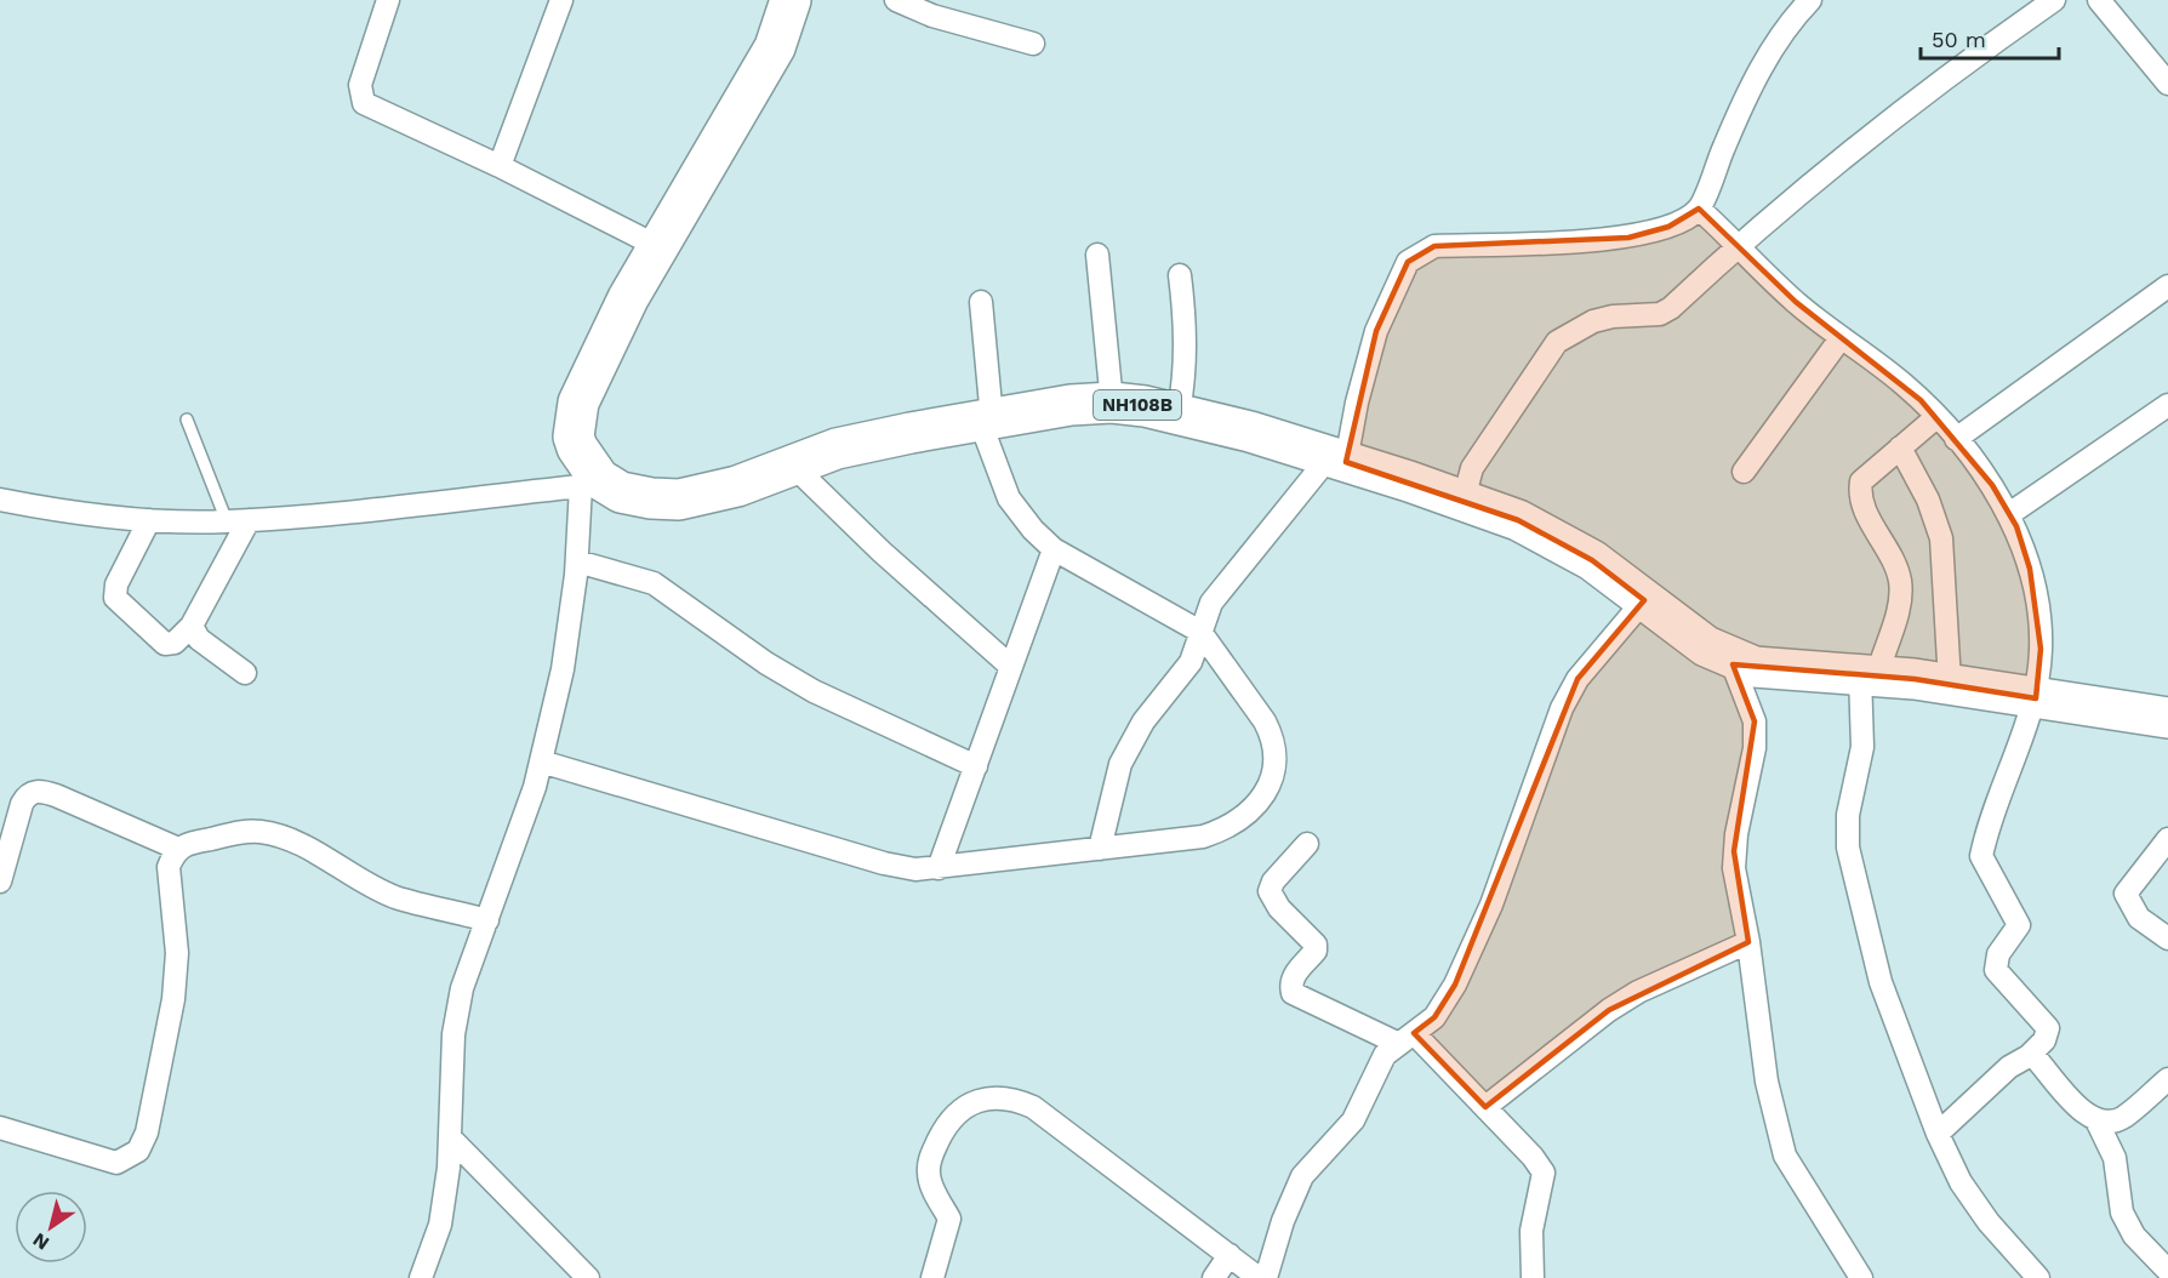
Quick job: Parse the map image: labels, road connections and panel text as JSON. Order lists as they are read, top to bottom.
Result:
{
  "streets": {
    "highway": ["NH108B"]
  },
  "scale_bar": "50 m",
  "north": "bottom left"
}
